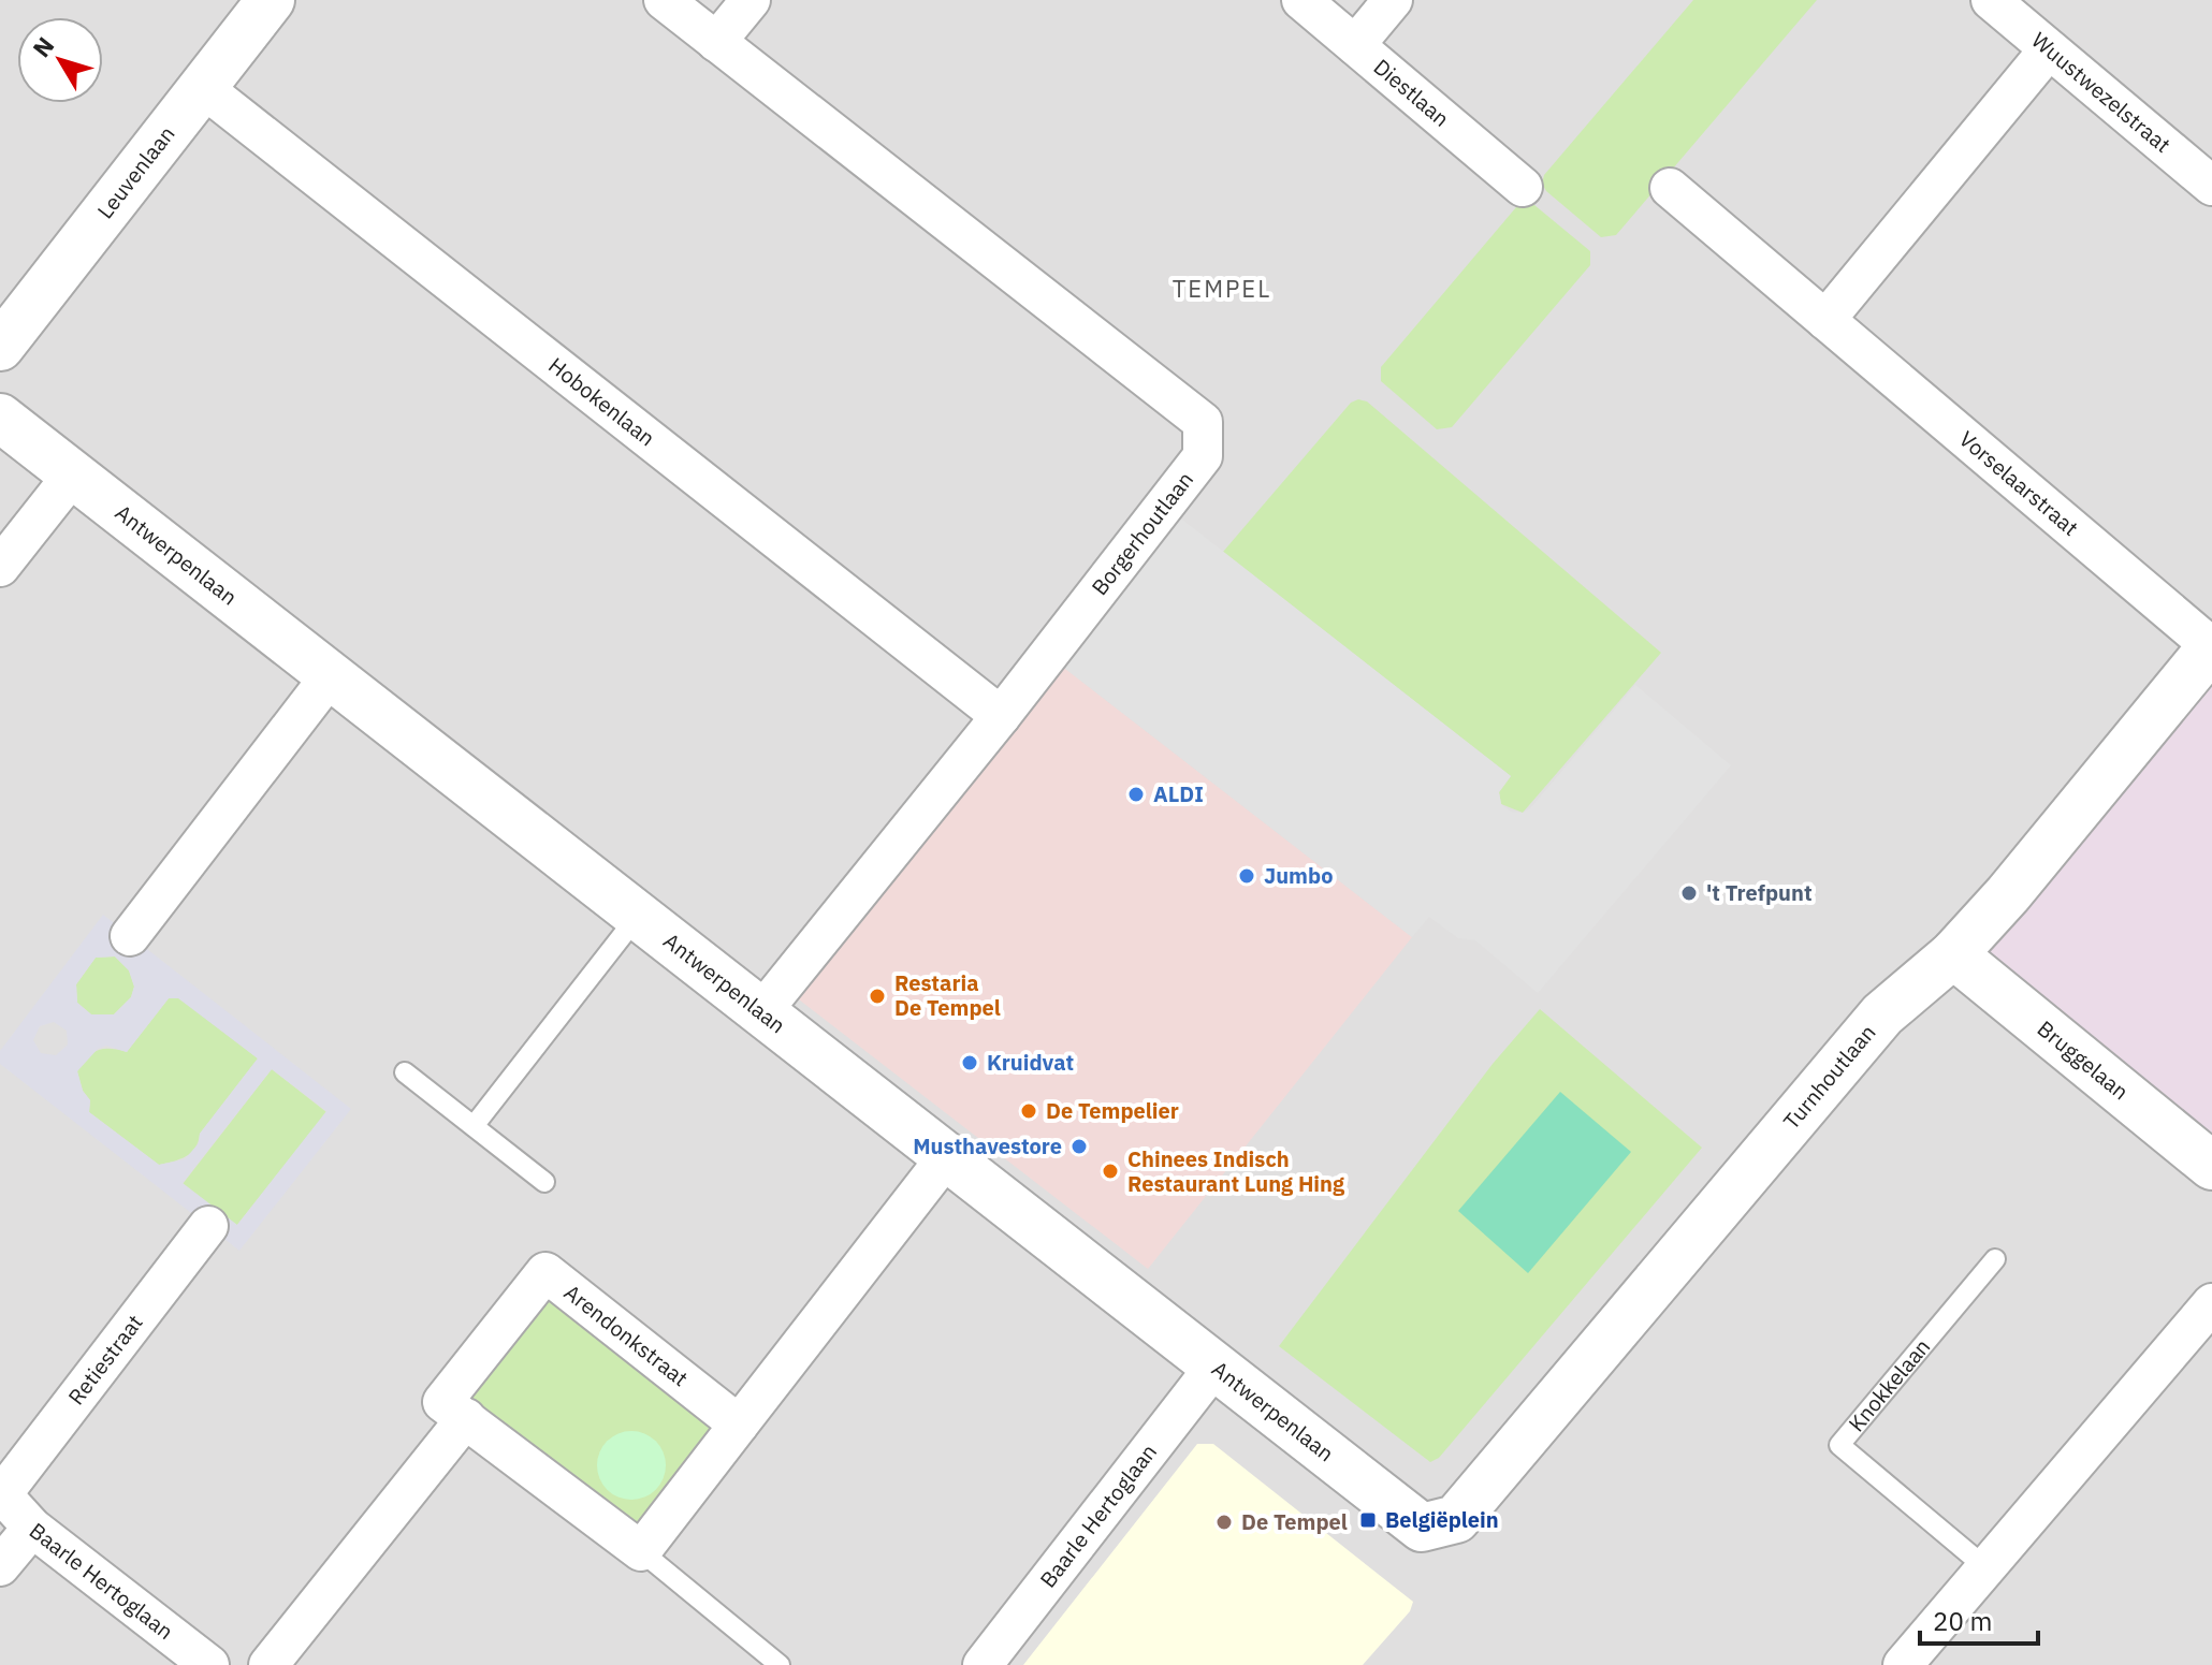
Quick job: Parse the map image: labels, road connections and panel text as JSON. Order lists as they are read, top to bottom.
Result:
{
  "streets": {
    "street": [
      "Diestlaan",
      "Wuustwezelstraat",
      "Leuvenlaan",
      "Hobokenlaan",
      "Vorselaarstraat",
      "Borgerhoutlaan",
      "Antwerpenlaan",
      "Bruggelaan",
      "Turnhoutlaan",
      "Arendonkstraat",
      "Retiestraat",
      "Baarle Hertoglaan"
    ],
    "lane": ["Knokkelaan"]
  },
  "crossings": [
    ["Leuvenlaan", "Hobokenlaan"],
    ["Hobokenlaan", "Borgerhoutlaan"],
    ["Vorselaarstraat", "Turnhoutlaan"],
    ["Borgerhoutlaan", "Antwerpenlaan"],
    ["Antwerpenlaan", "Turnhoutlaan"],
    ["Antwerpenlaan", "Baarle Hertoglaan"],
    ["Bruggelaan", "Turnhoutlaan"],
    ["Retiestraat", "Baarle Hertoglaan"]
  ],
  "districts": ["TEMPEL"],
  "places": {
    "other": [
      "ALDI",
      "Jumbo",
      "'t Trefpunt",
      "Restaria De Tempel",
      "Kruidvat",
      "De Tempelier",
      "Musthavestore",
      "Chinees Indisch Restaurant Lung Hing",
      "De Tempel"
    ],
    "transit": ["Belgiëplein"]
  },
  "scale_bar": "20 m",
  "north": "top left"
}
